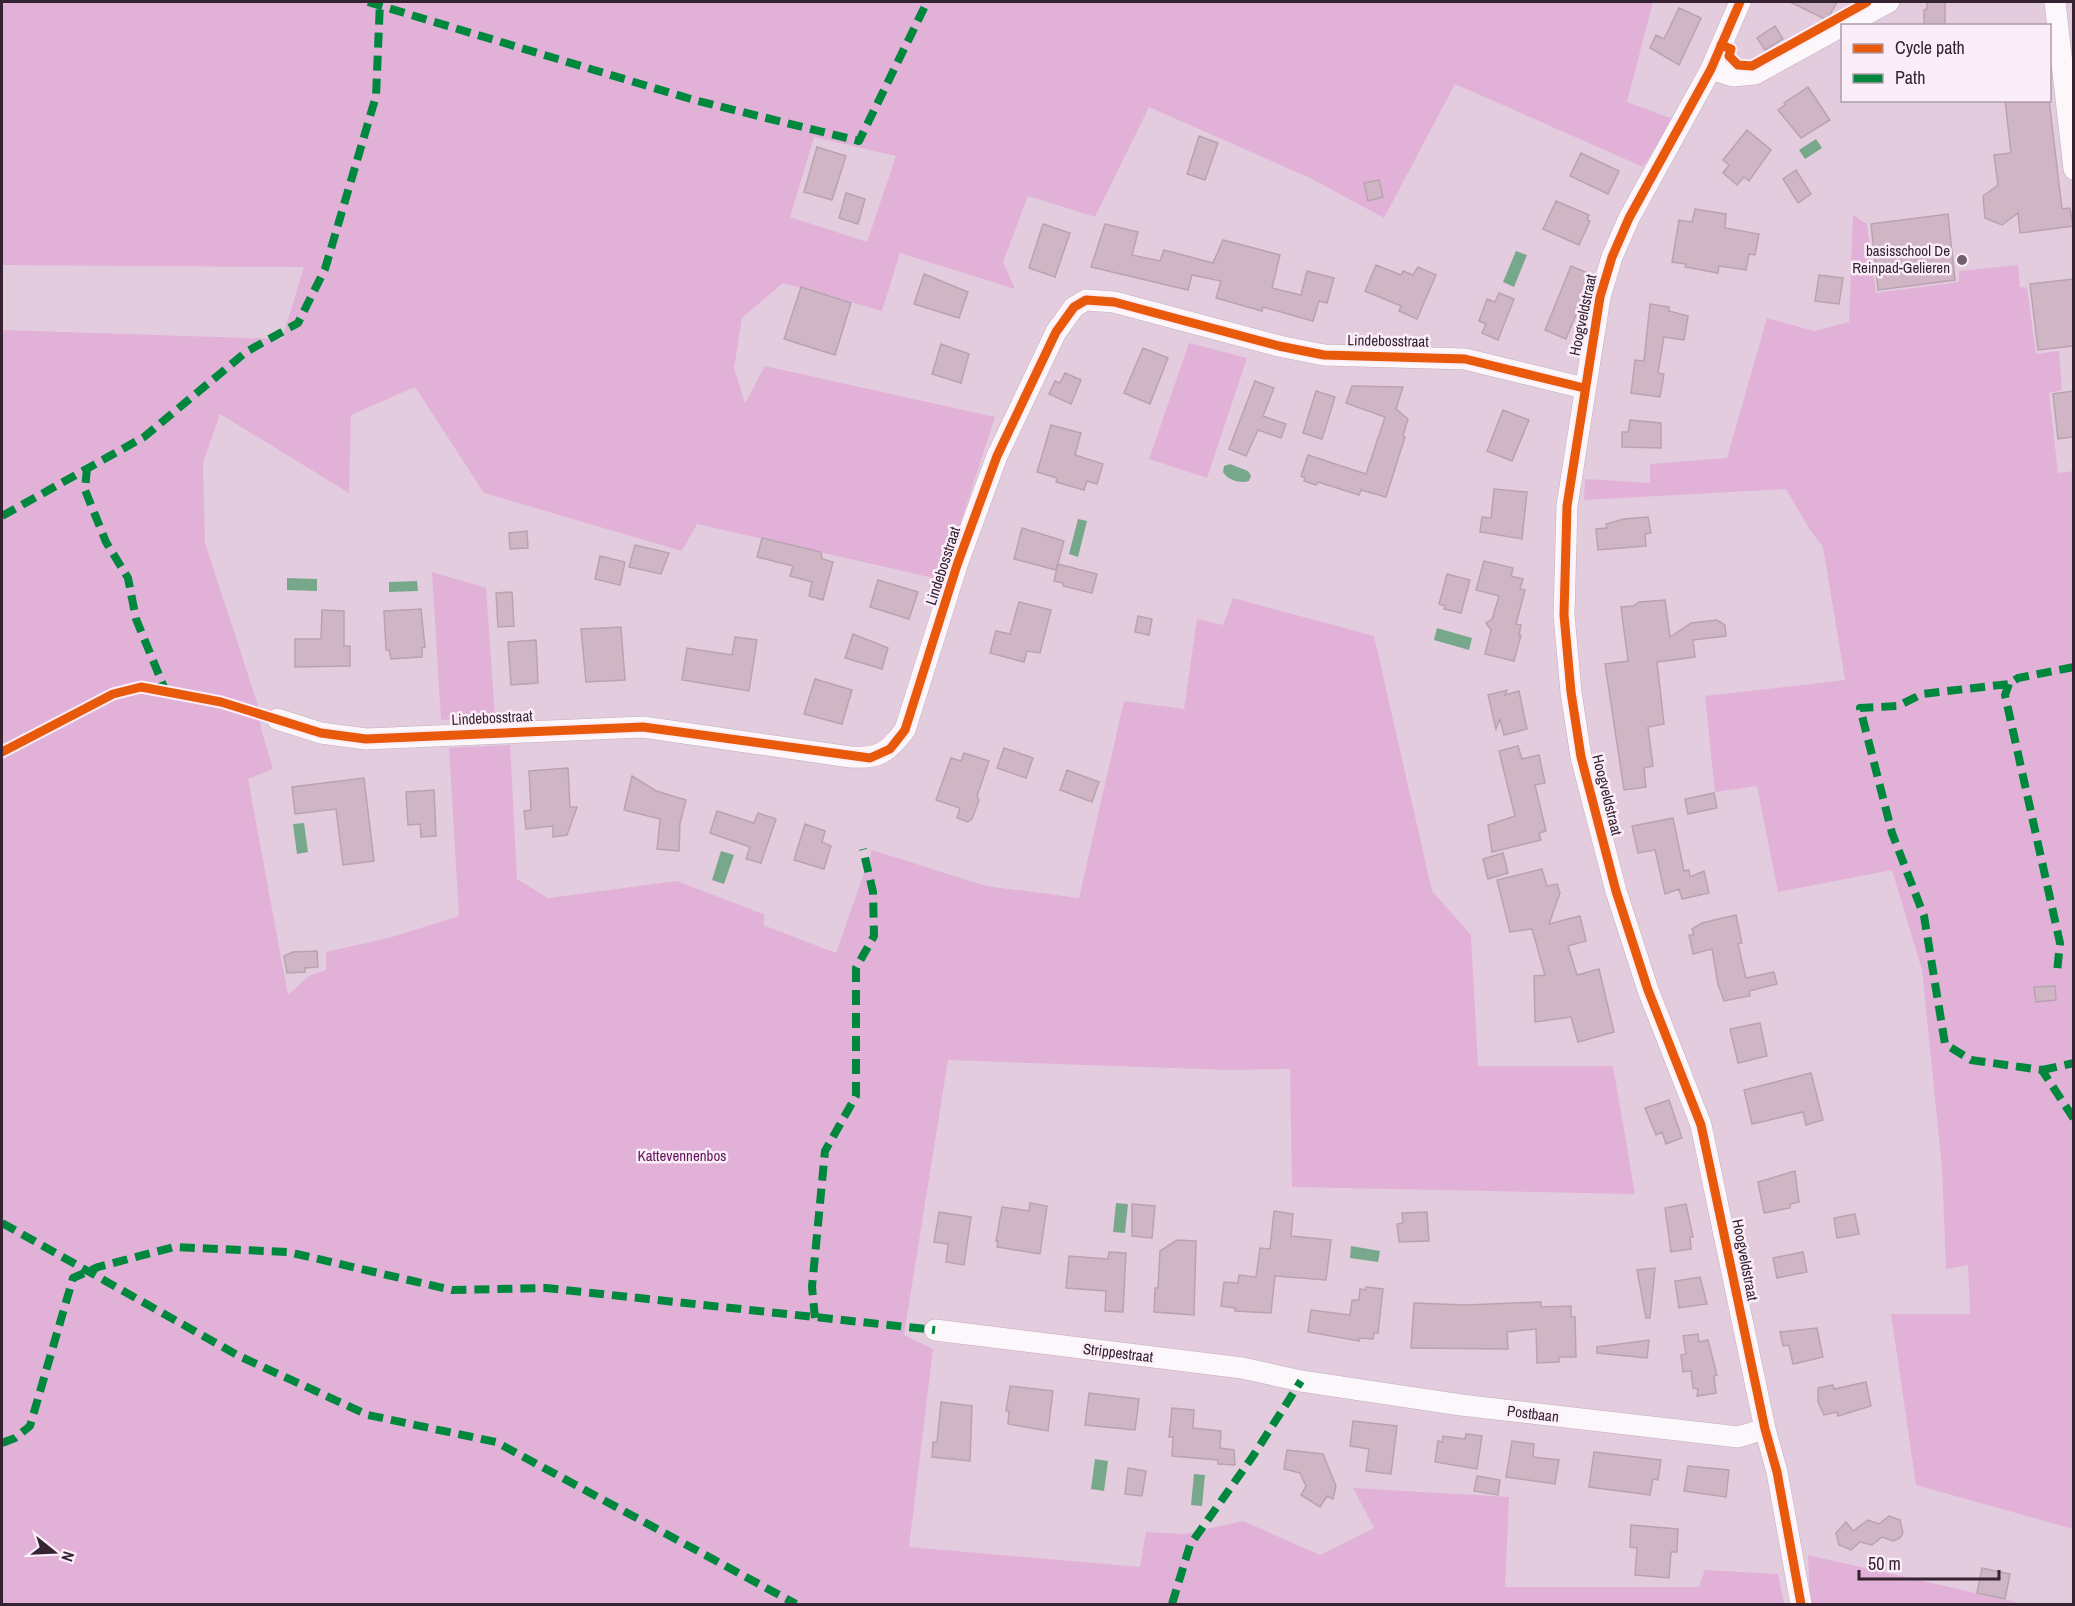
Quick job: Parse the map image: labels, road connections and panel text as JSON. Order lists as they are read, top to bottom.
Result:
{
  "streets": {
    "street": [
      "Hoogveldstraat",
      "Lindebosstraat",
      "Strippestraat",
      "Postbaan"
    ]
  },
  "crossings": [
    ["Hoogveldstraat", "Lindebosstraat"],
    ["Hoogveldstraat", "Postbaan"],
    ["Strippestraat", "Postbaan"]
  ],
  "parks": ["Kattevennenbos"],
  "places": ["basisschool De Reinpad-Gelieren"],
  "legend": ["Cycle path", "Path"],
  "scale_bar": "50 m",
  "north": "right"
}
